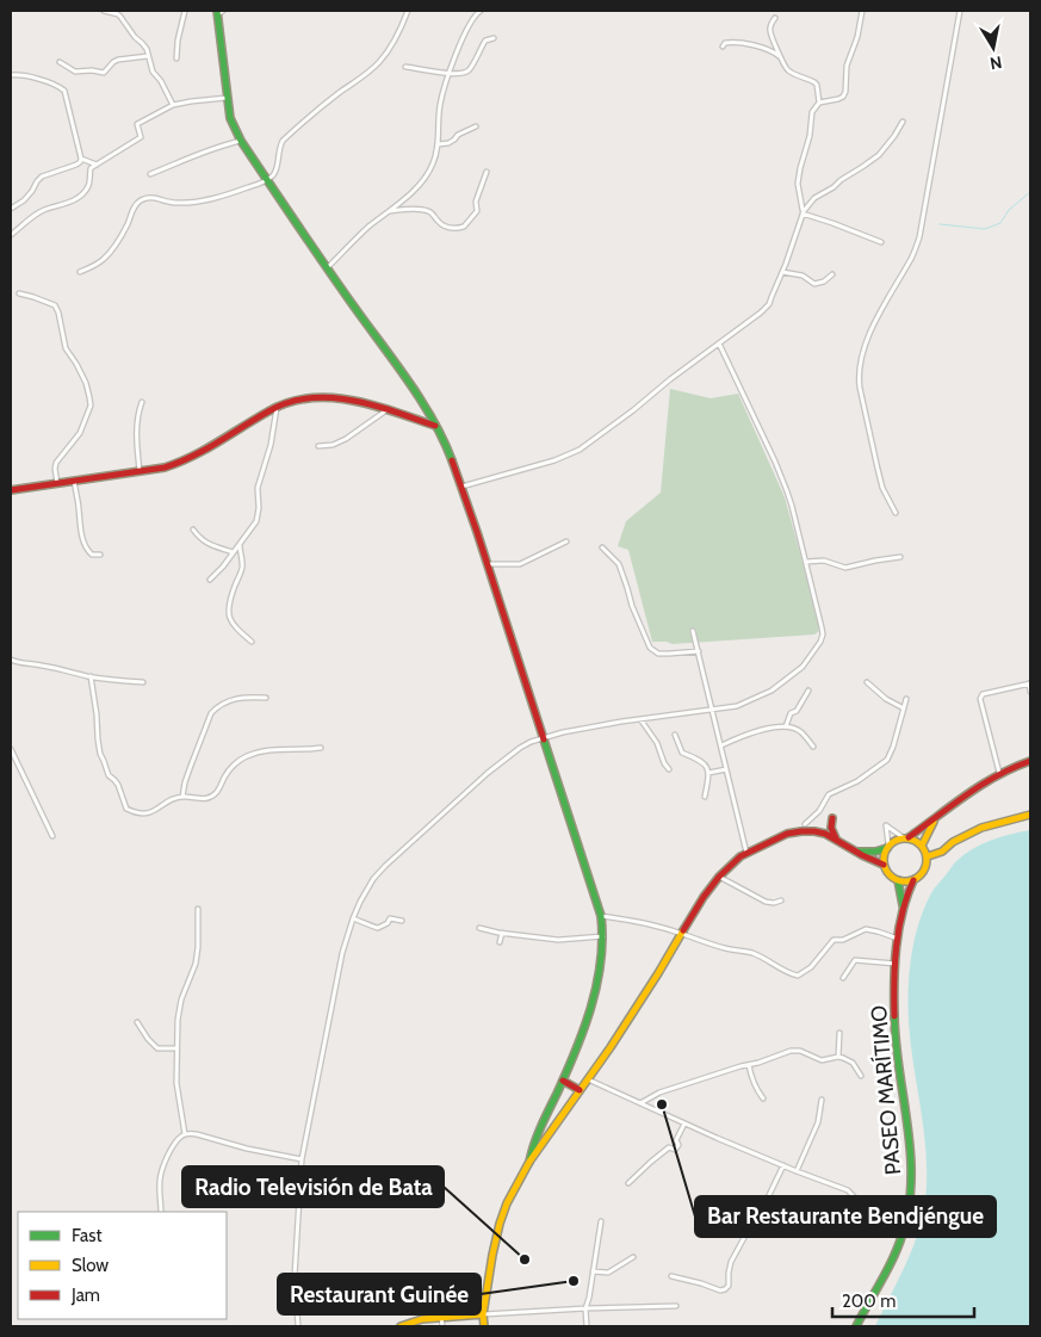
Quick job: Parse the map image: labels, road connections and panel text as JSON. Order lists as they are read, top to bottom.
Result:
{
  "streets": {
    "main road": ["PASEO MARÍTIMO"]
  },
  "places": ["Bar Restaurante Bendjéngue", "Radio Televisión de Bata", "Restaurant Guinée"],
  "legend": ["Fast", "Slow", "Jam"],
  "scale_bar": "200 m",
  "north": "bottom"
}
